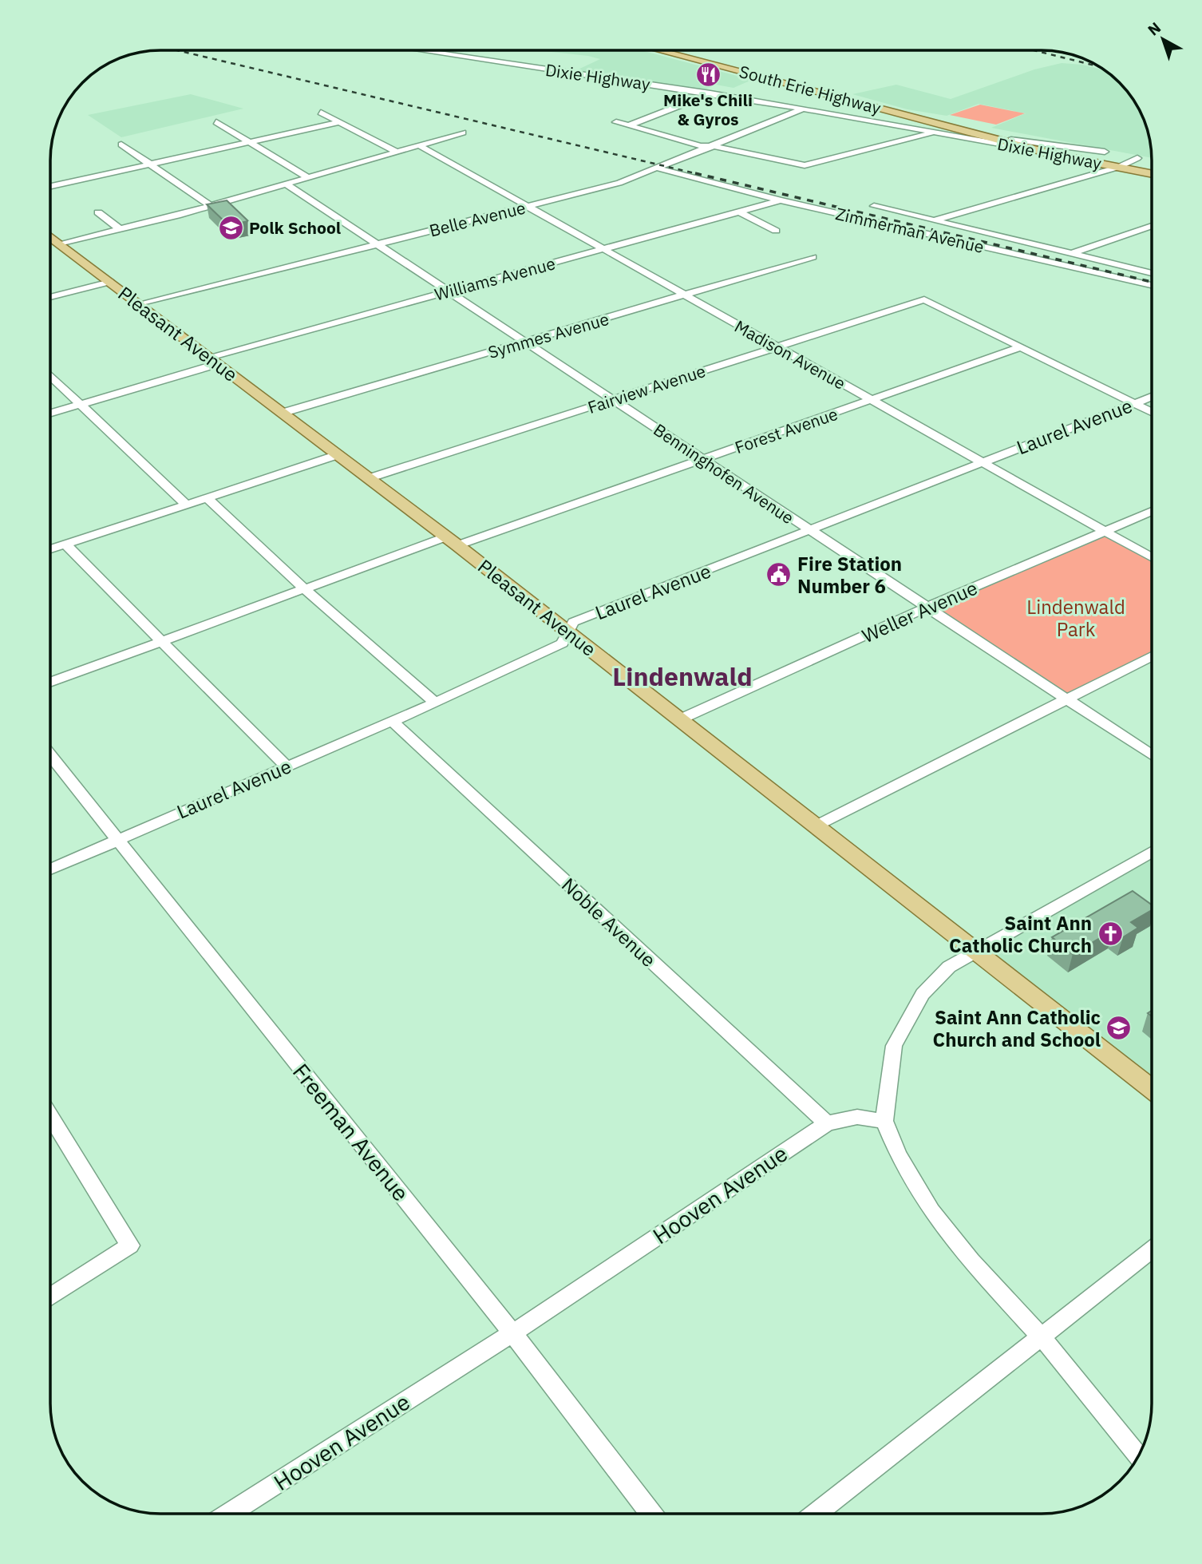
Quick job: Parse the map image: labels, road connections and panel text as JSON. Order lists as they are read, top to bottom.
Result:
{
  "streets": {
    "main road": ["Dixie Highway", "South Erie Highway", "Pleasant Avenue"],
    "street": [
      "Belle Avenue",
      "Zimmerman Avenue",
      "Williams Avenue",
      "Symmes Avenue",
      "Madison Avenue",
      "Fairview Avenue",
      "Laurel Avenue",
      "Forest Avenue",
      "Benninghofen Avenue",
      "Weller Avenue",
      "Noble Avenue",
      "Freeman Avenue",
      "Hooven Avenue"
    ]
  },
  "crossings": [
    ["Dixie Highway", "South Erie Highway"],
    ["Dixie Highway", "Belle Avenue"],
    ["Belle Avenue", "Zimmerman Avenue"],
    ["Belle Avenue", "Pleasant Avenue"],
    ["Belle Avenue", "Madison Avenue"],
    ["Belle Avenue", "Benninghofen Avenue"],
    ["Zimmerman Avenue", "Williams Avenue"],
    ["Williams Avenue", "Pleasant Avenue"],
    ["Williams Avenue", "Madison Avenue"],
    ["Williams Avenue", "Benninghofen Avenue"],
    ["Pleasant Avenue", "Symmes Avenue"],
    ["Pleasant Avenue", "Fairview Avenue"],
    ["Pleasant Avenue", "Laurel Avenue"],
    ["Pleasant Avenue", "Forest Avenue"],
    ["Pleasant Avenue", "Weller Avenue"],
    ["Symmes Avenue", "Madison Avenue"],
    ["Symmes Avenue", "Benninghofen Avenue"],
    ["Madison Avenue", "Fairview Avenue"],
    ["Madison Avenue", "Laurel Avenue"],
    ["Madison Avenue", "Forest Avenue"],
    ["Madison Avenue", "Weller Avenue"],
    ["Fairview Avenue", "Forest Avenue"],
    ["Fairview Avenue", "Benninghofen Avenue"],
    ["Laurel Avenue", "Benninghofen Avenue"],
    ["Laurel Avenue", "Noble Avenue"],
    ["Laurel Avenue", "Freeman Avenue"],
    ["Forest Avenue", "Benninghofen Avenue"],
    ["Benninghofen Avenue", "Weller Avenue"],
    ["Noble Avenue", "Hooven Avenue"],
    ["Freeman Avenue", "Hooven Avenue"]
  ],
  "districts": ["Lindenwald"],
  "parks": ["Lindenwald Park"],
  "places": {
    "restaurant": ["Mike's Chili & Gyros"],
    "school or university": ["Polk School", "Saint Ann Catholic Church and School"],
    "public building": ["Fire Station Number 6"],
    "church": ["Saint Ann Catholic Church"]
  },
  "north": "top left"
}
